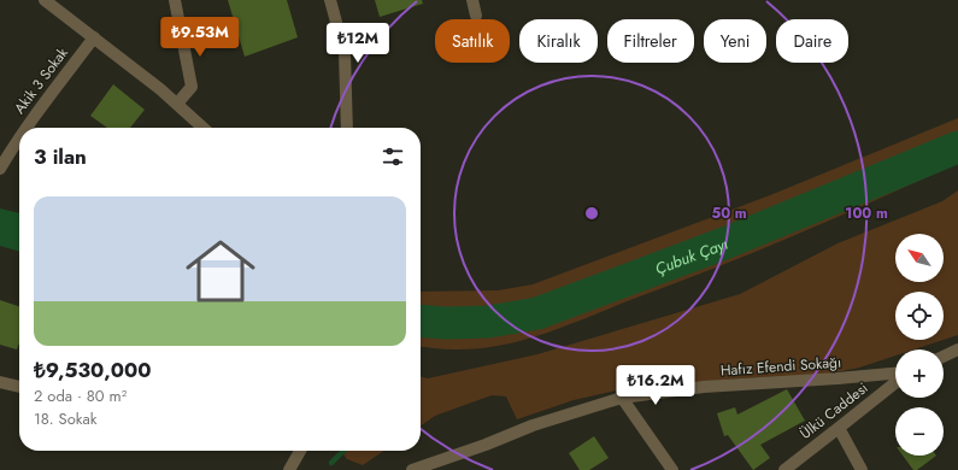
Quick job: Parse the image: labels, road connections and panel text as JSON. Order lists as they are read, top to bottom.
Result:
{
  "streets": {
    "street": ["Akik 3 Sokak", "Hafız Efendi Sokağı", "Ülkü Caddesi"]
  },
  "water": ["Çubuk Çayı"],
  "north": "top left",
  "page": {
    "price": ["₺9.53M", "₺12M", "₺16.2M"],
    "chip": [
      "Satılık",
      "Kiralık",
      "Filtreler",
      "Yeni",
      "Daire"
    ],
    "heading": "3 ilan",
    "list": [
      {
        "name": "₺9,530,000",
        "note": "2 oda · 80 m² · 18. Sokak"
      }
    ],
    "map_buttons": ["+", "−"]
  },
  "rings": ["50 m", "100 m"]
}
